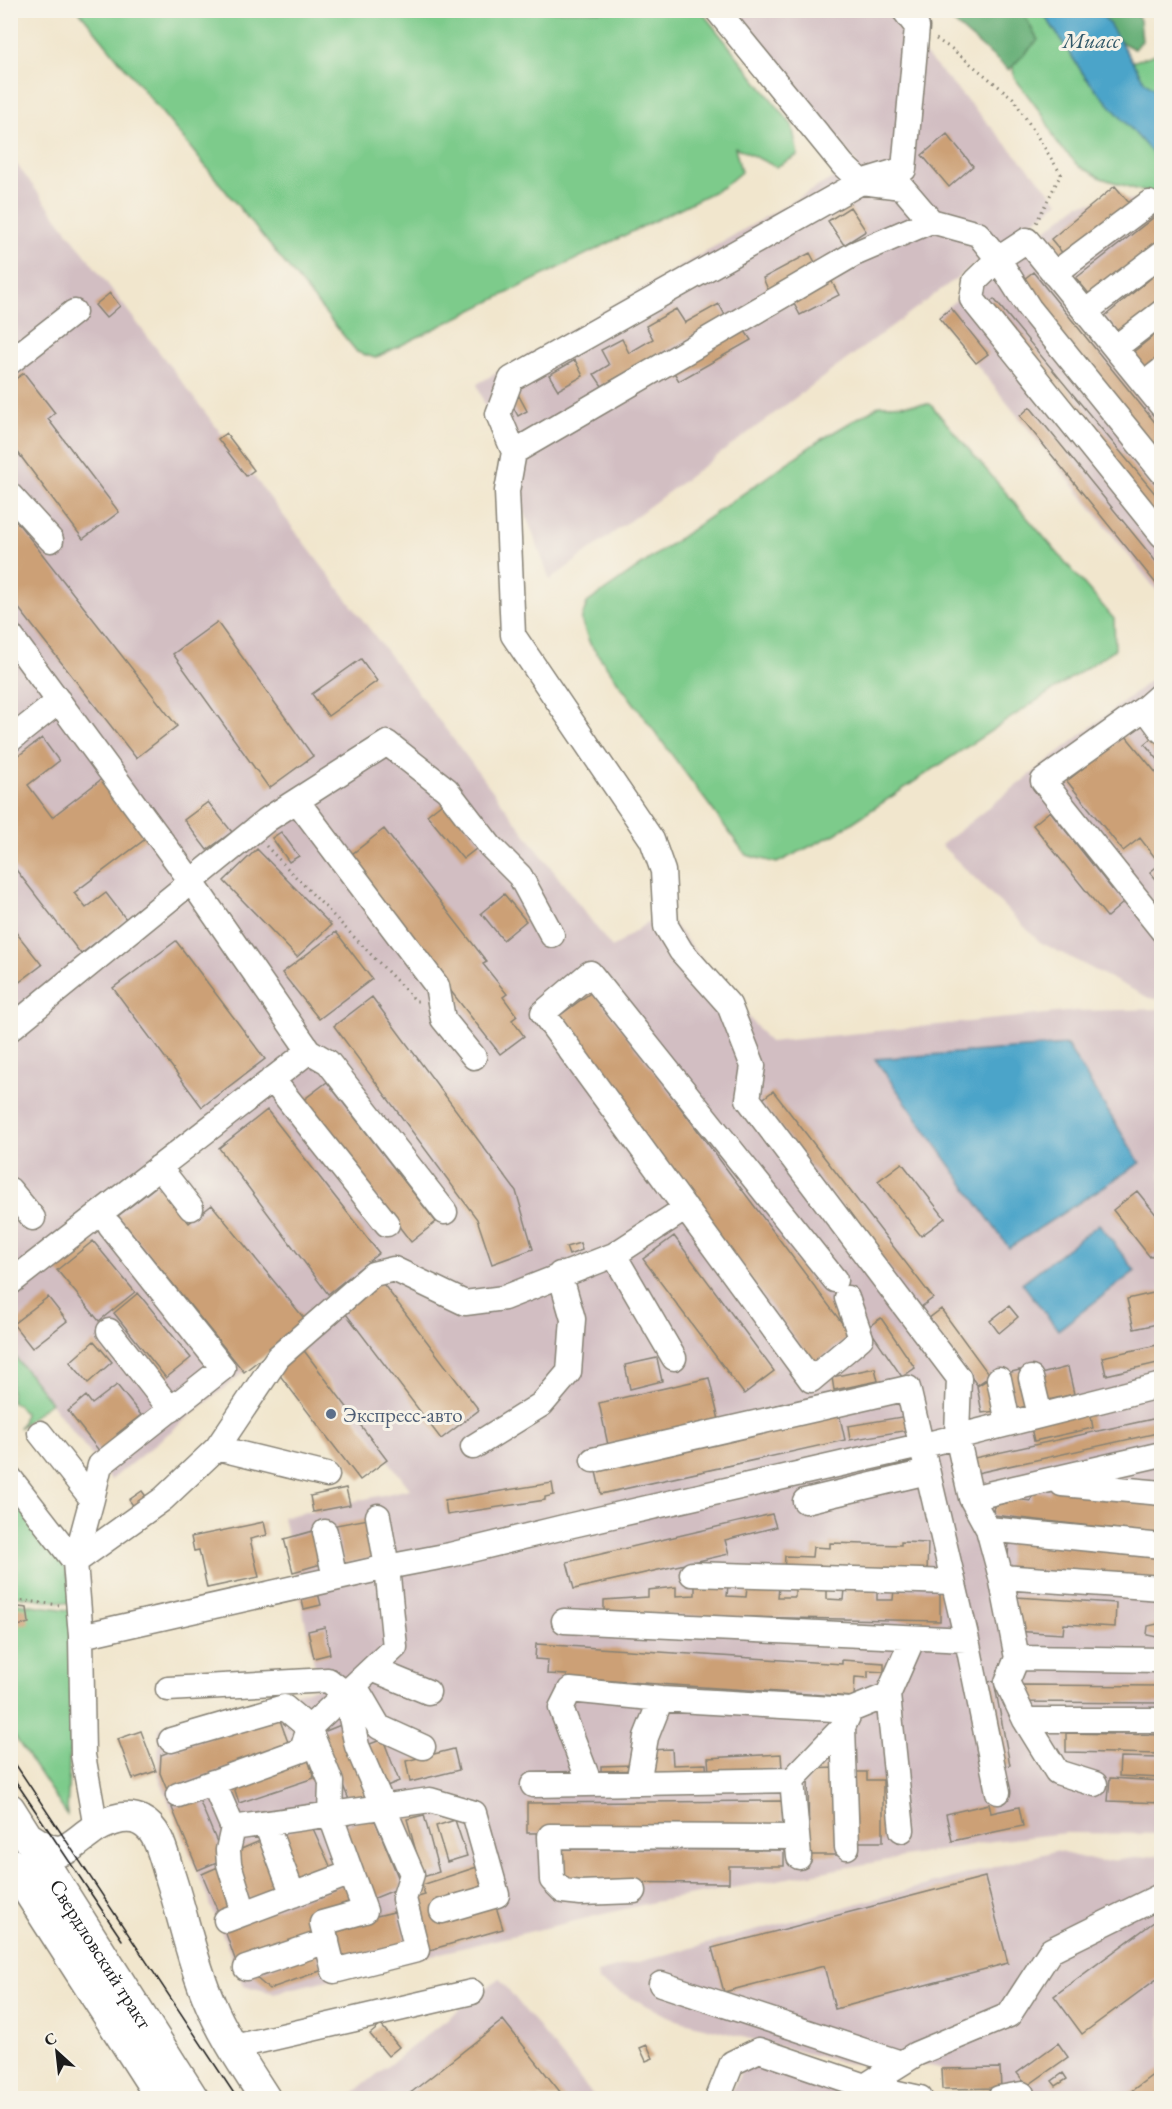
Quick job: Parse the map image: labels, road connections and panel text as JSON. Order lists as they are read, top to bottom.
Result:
{
  "streets": {
    "main road": ["Свердловский тракт"]
  },
  "water": ["Миасс"],
  "places": ["Экспресс-авто"],
  "north": "top left"
}
